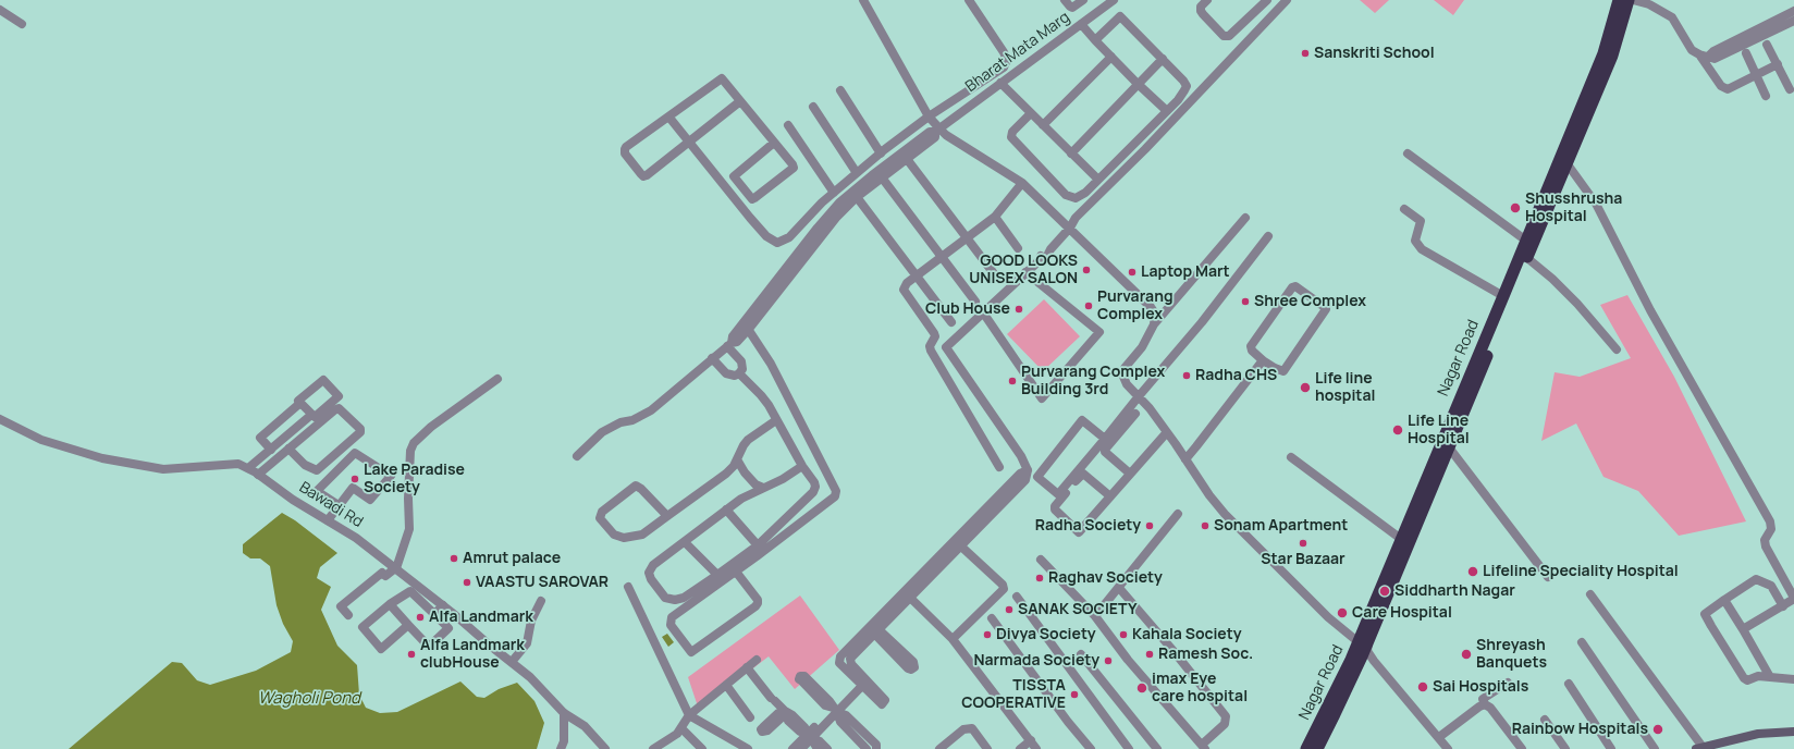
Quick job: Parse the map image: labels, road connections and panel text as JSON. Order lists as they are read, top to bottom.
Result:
{
  "streets": {
    "highway": ["Nagar Road"],
    "street": ["Bharat Mata Marg", "Bawadi Rd"]
  },
  "water": ["Wagholi Pond"],
  "places": [
    "Sanskriti School",
    "Shusshrusha Hospital",
    "GOOD LOOKS UNISEX SALON",
    "Laptop Mart",
    "Shree Complex",
    "Purvarang Complex",
    "Club House",
    "Radha CHS",
    "Purvarang Complex Building 3rd",
    "Life line hospital",
    "Life Line Hospital",
    "Lake Paradise Society",
    "Radha Society",
    "Sonam Apartment",
    "Star Bazaar",
    "Amrut palace",
    "Lifeline Speciality Hospital",
    "Raghav Society",
    "VAASTU SAROVAR",
    "Siddharth Nagar",
    "SANAK SOCIETY",
    "Care Hospital",
    "Alfa Landmark",
    "Divya Society",
    "Kahala Society",
    "Alfa Landmark clubHouse",
    "Ramesh Soc.",
    "Shreyash Banquets",
    "Narmada Society",
    "Sai Hospitals",
    "imax Eye care hospital",
    "TISSTA COOPERATIVE",
    "Rainbow Hospitals"
  ]
}
